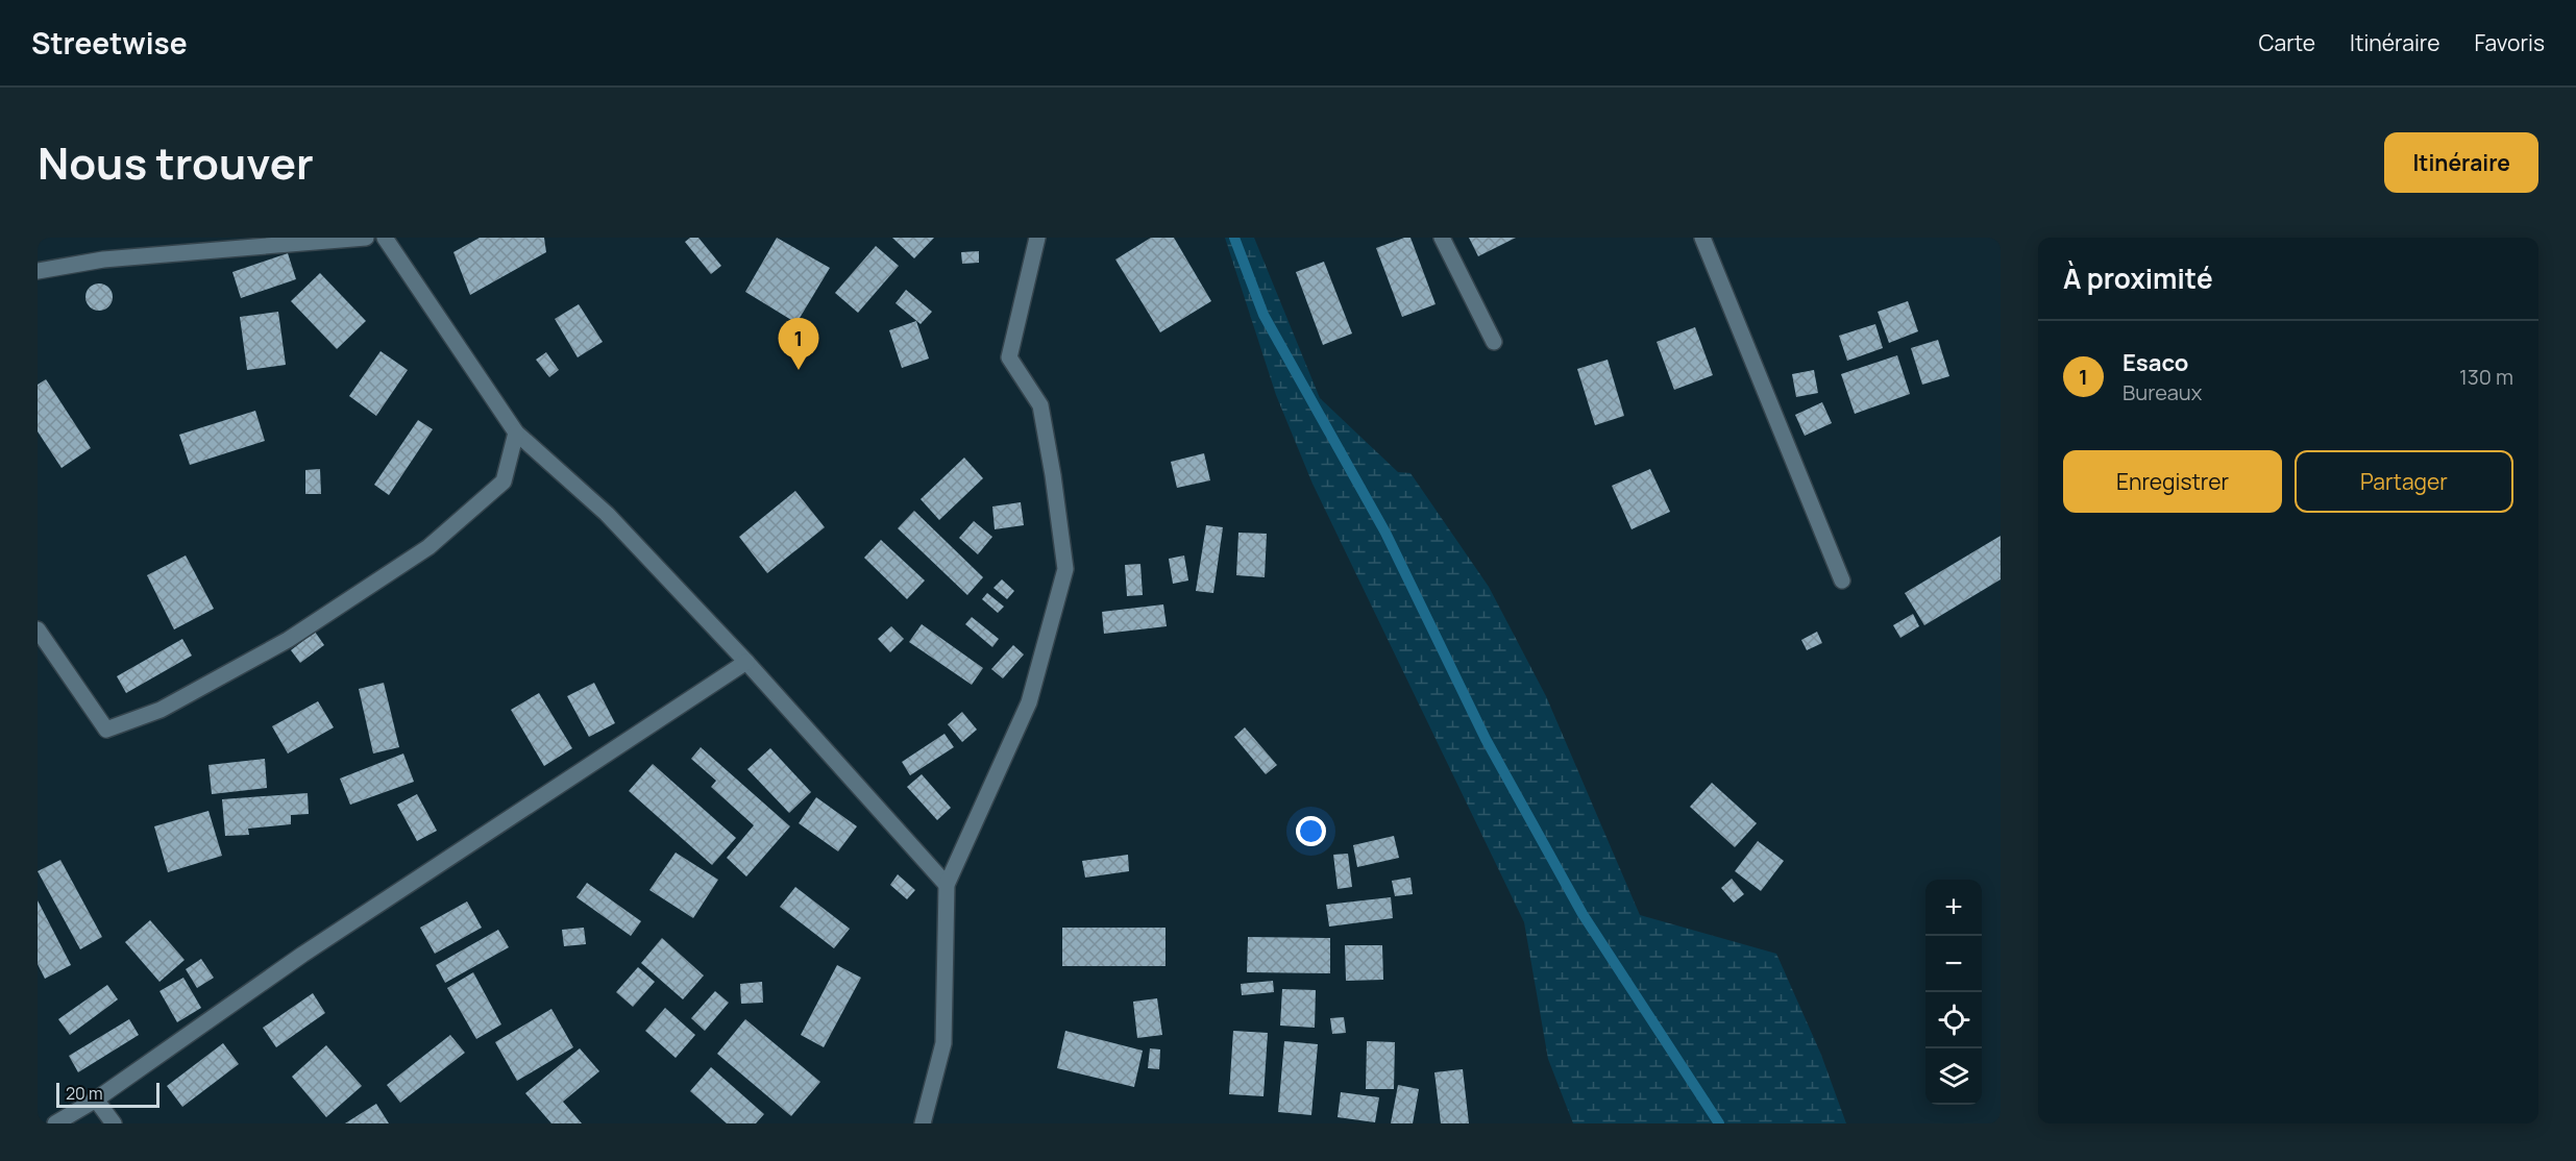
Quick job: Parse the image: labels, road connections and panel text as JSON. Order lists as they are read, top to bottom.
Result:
{
  "scale_bar": "20 m",
  "page": {
    "header": "Streetwise",
    "nav": ["Carte", "Itinéraire", "Favoris"],
    "title": "Nous trouver",
    "buttons": [
      "Itinéraire",
      ["Enregistrer", "Partager"]
    ],
    "heading": "À proximité",
    "pins": "1",
    "list": [
      {
        "mark": "1",
        "name": "Esaco",
        "note": "Bureaux",
        "value": "130 m"
      }
    ],
    "map_buttons": ["+", "−"],
    "scale": "20 m"
  }
}
